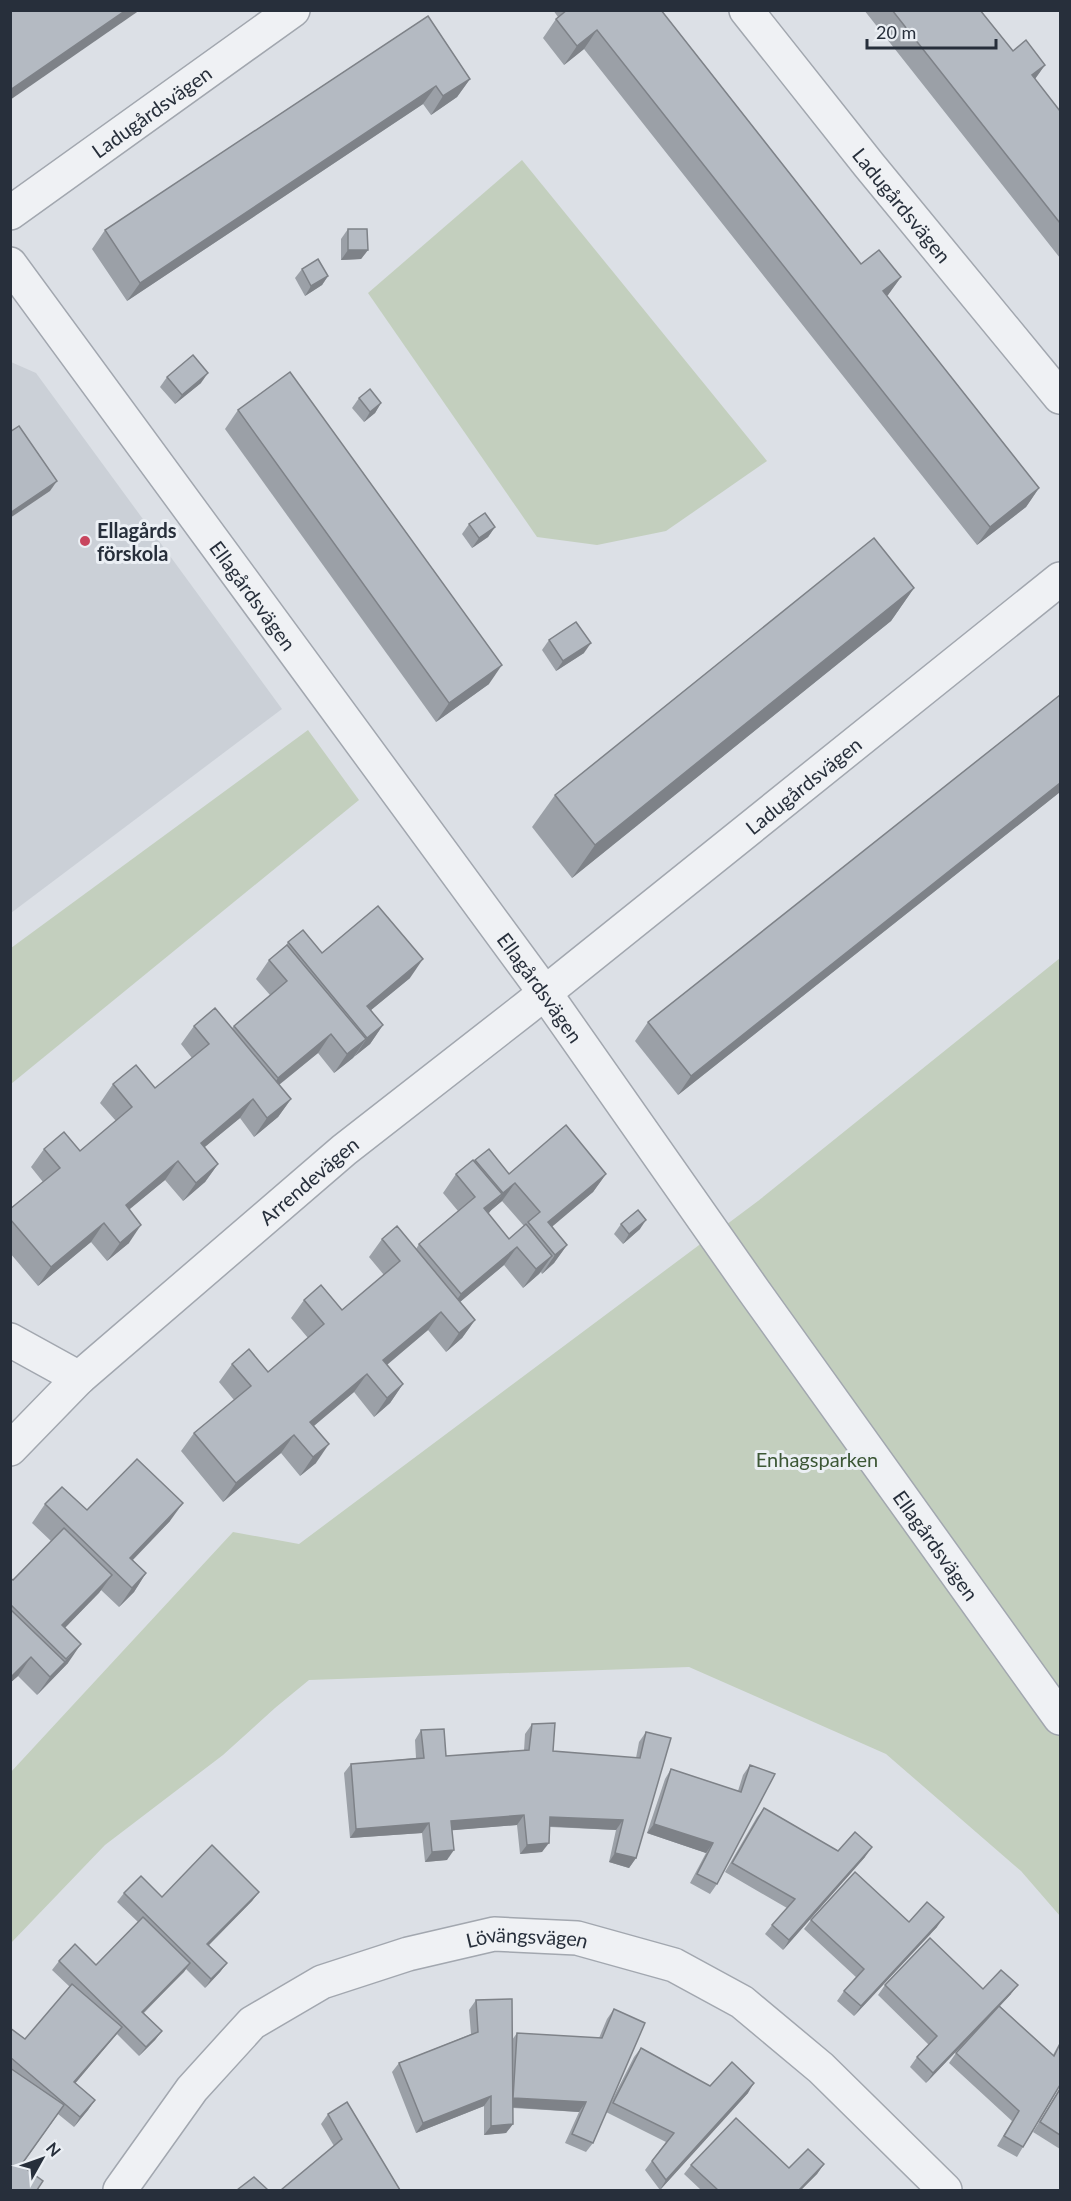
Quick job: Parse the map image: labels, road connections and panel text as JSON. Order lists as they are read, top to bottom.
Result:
{
  "streets": {
    "street": [
      "Ladugårdsvägen",
      "Ellagårdsvägen",
      "Arrendevägen",
      "Lövängsvägen"
    ]
  },
  "crossings": [
    ["Ladugårdsvägen", "Ellagårdsvägen"],
    ["Ladugårdsvägen", "Arrendevägen"],
    ["Ellagårdsvägen", "Arrendevägen"]
  ],
  "parks": ["Enhagsparken"],
  "places": ["Ellagårds förskola"],
  "scale_bar": "20 m",
  "north": "top right"
}
